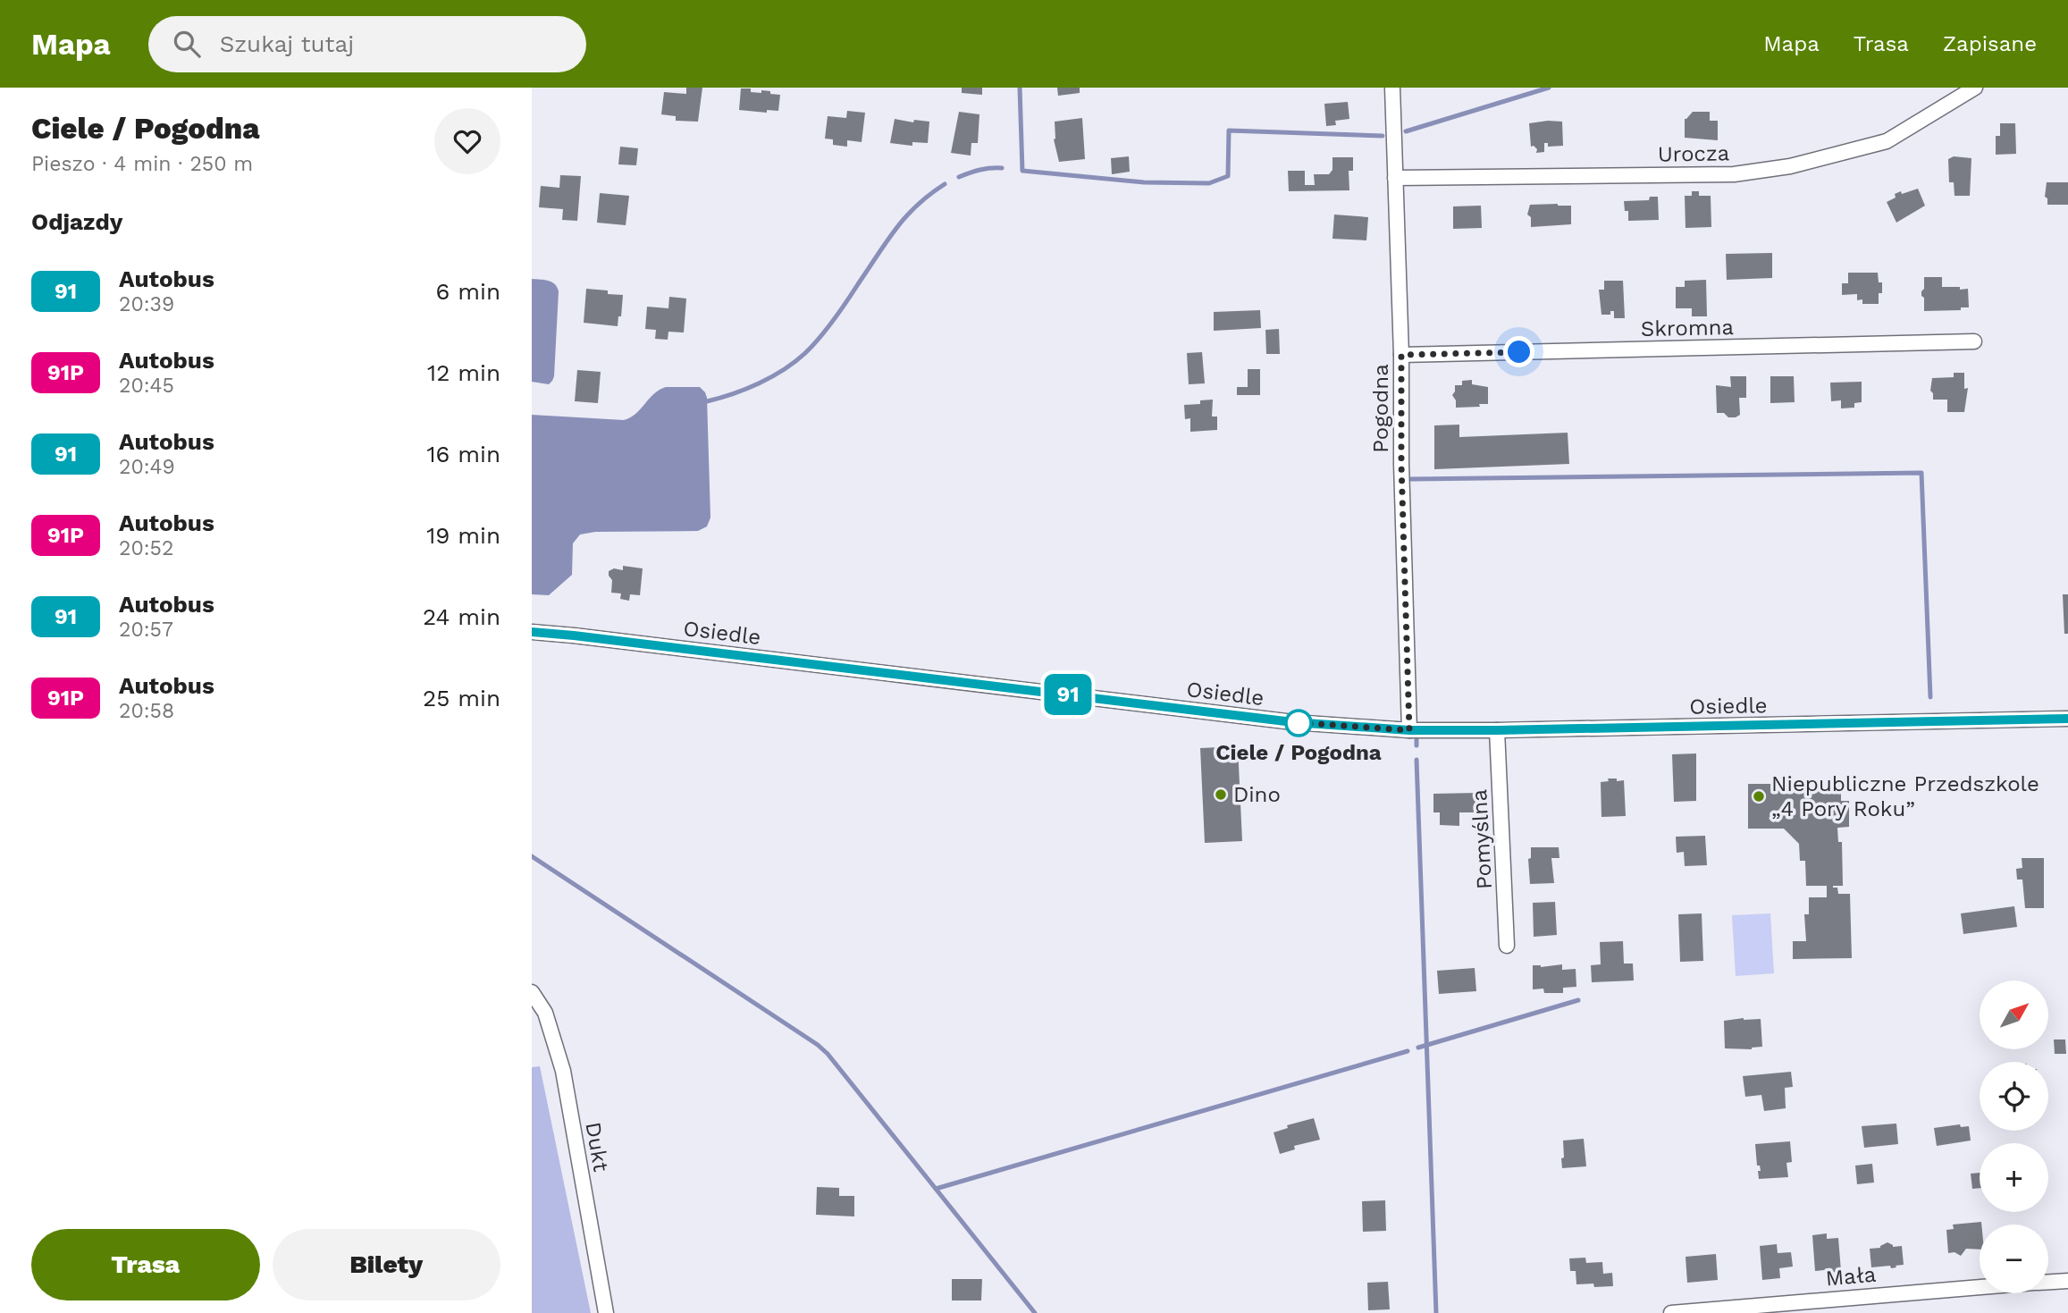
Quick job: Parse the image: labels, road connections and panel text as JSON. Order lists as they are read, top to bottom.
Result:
{
  "streets": {
    "street": [
      "Urocza",
      "Skromna",
      "Pogodna",
      "Osiedle",
      "Pomyślna",
      "Dukt",
      "Mała"
    ]
  },
  "crossings": [
    ["Urocza", "Pogodna"],
    ["Skromna", "Pogodna"],
    ["Pogodna", "Osiedle"],
    ["Osiedle", "Pomyślna"]
  ],
  "places": ["Ciele / Pogodna", "Dino", "Niepubliczne Przedszkole „4 Pory Roku”"],
  "lines": ["bus line 91"],
  "north": "top right",
  "page": {
    "header": "Mapa",
    "search": "Szukaj tutaj",
    "nav": ["Mapa", "Trasa", "Zapisane"],
    "heading": [
      ["Ciele / Pogodna", "Pieszo · 4 min · 250 m"],
      "Odjazdy"
    ],
    "on_map": "91",
    "list": [
      {
        "mark": "91",
        "name": "Autobus",
        "note": "20:39",
        "value": "6 min"
      },
      {
        "mark": "91P",
        "name": "Autobus",
        "note": "20:45",
        "value": "12 min"
      },
      {
        "mark": "91",
        "name": "Autobus",
        "note": "20:49",
        "value": "16 min"
      },
      {
        "mark": "91P",
        "name": "Autobus",
        "note": "20:52",
        "value": "19 min"
      },
      {
        "mark": "91",
        "name": "Autobus",
        "note": "20:57",
        "value": "24 min"
      },
      {
        "mark": "91P",
        "name": "Autobus",
        "note": "20:58",
        "value": "25 min"
      }
    ],
    "map_buttons": ["+", "−"],
    "buttons": ["Trasa", "Bilety"]
  }
}
